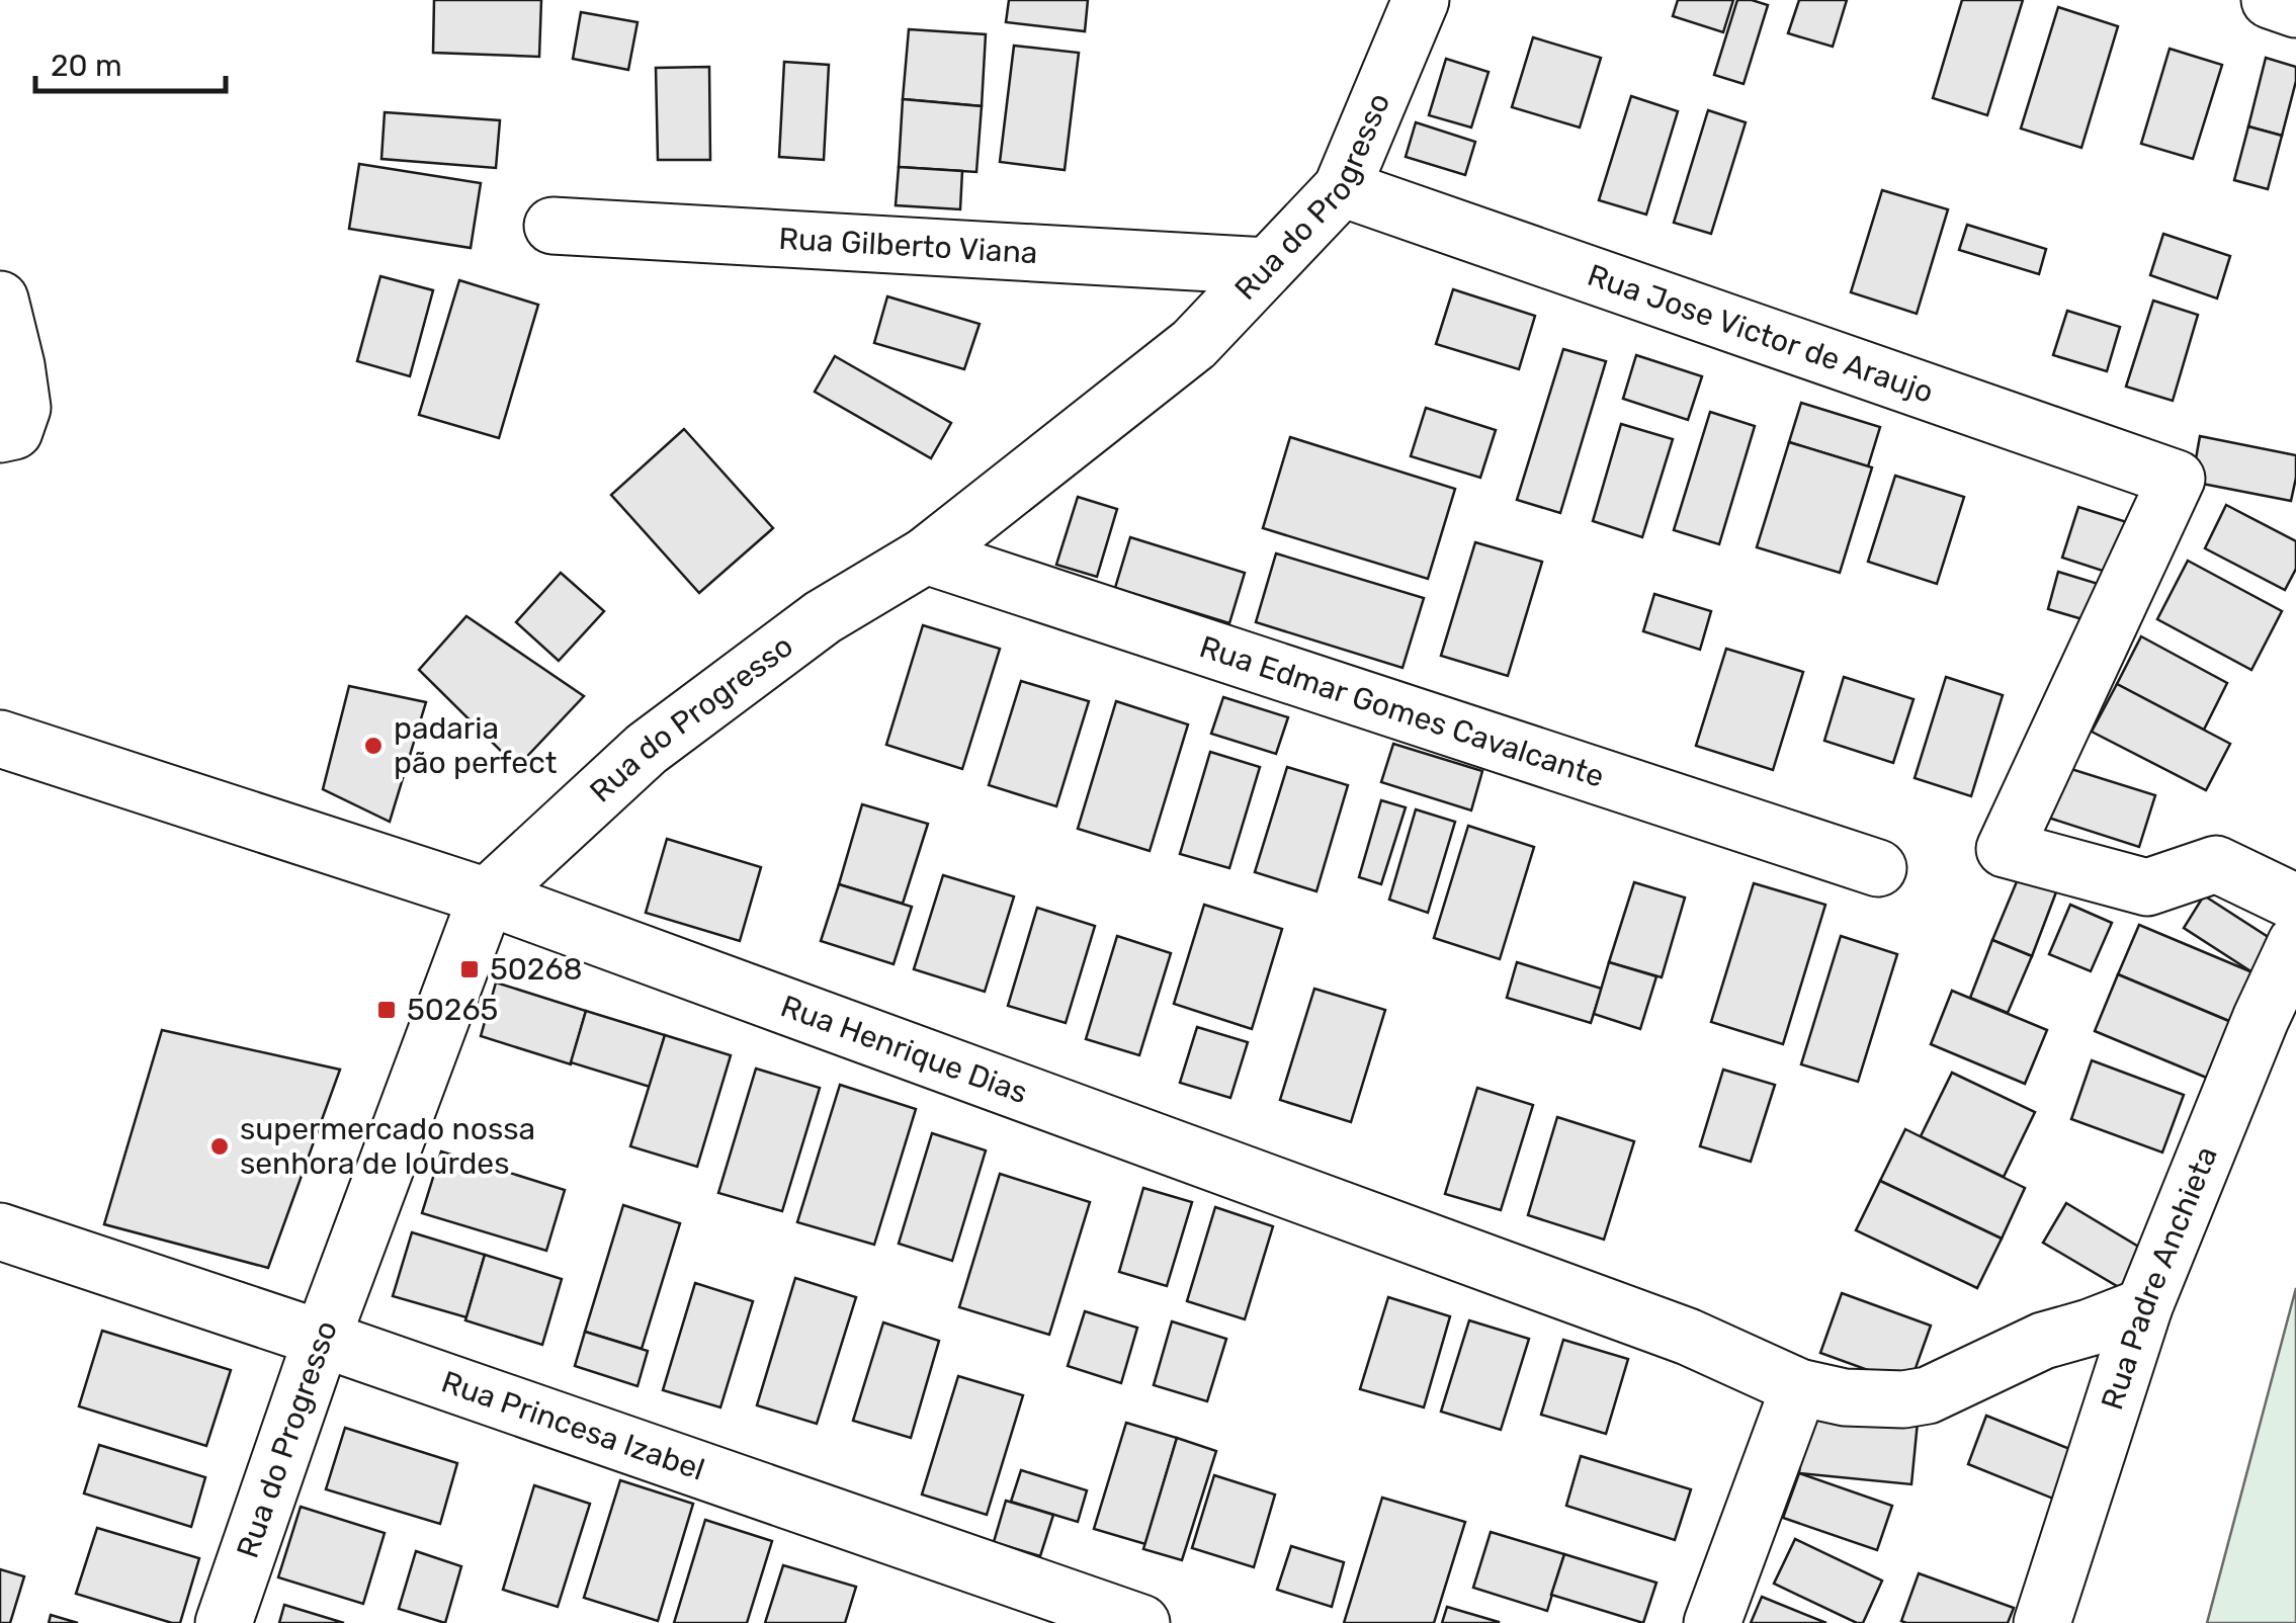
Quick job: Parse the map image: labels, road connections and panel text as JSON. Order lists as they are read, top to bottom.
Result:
{
  "streets": {
    "street": [
      "Rua do Progresso",
      "Rua Gilberto Viana",
      "Rua Jose Victor de Araujo",
      "Rua Edmar Gomes Cavalcante",
      "Rua Henrique Dias",
      "Rua Padre Anchieta",
      "Rua Princesa Izabel"
    ]
  },
  "crossings": [
    ["Rua do Progresso", "Rua Gilberto Viana"],
    ["Rua do Progresso", "Rua Jose Victor de Araujo"],
    ["Rua do Progresso", "Rua Edmar Gomes Cavalcante"],
    ["Rua do Progresso", "Rua Henrique Dias"],
    ["Rua do Progresso", "Rua Princesa Izabel"],
    ["Rua Henrique Dias", "Rua Padre Anchieta"]
  ],
  "places": {
    "other": ["padaria pão perfect", "supermercado nossa senhora de lourdes"],
    "transit": ["50268", "50265"]
  },
  "scale_bar": "20 m"
}
